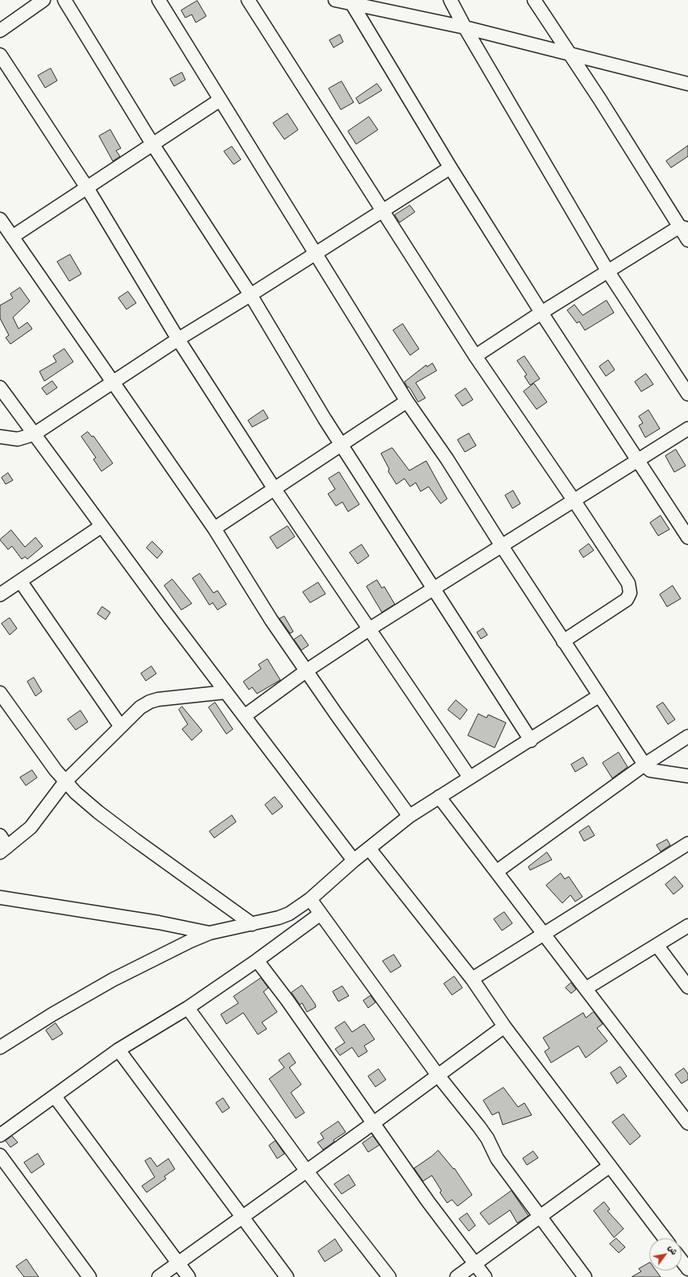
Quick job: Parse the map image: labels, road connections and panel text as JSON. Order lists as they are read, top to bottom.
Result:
{
  "north": "top right"
}
